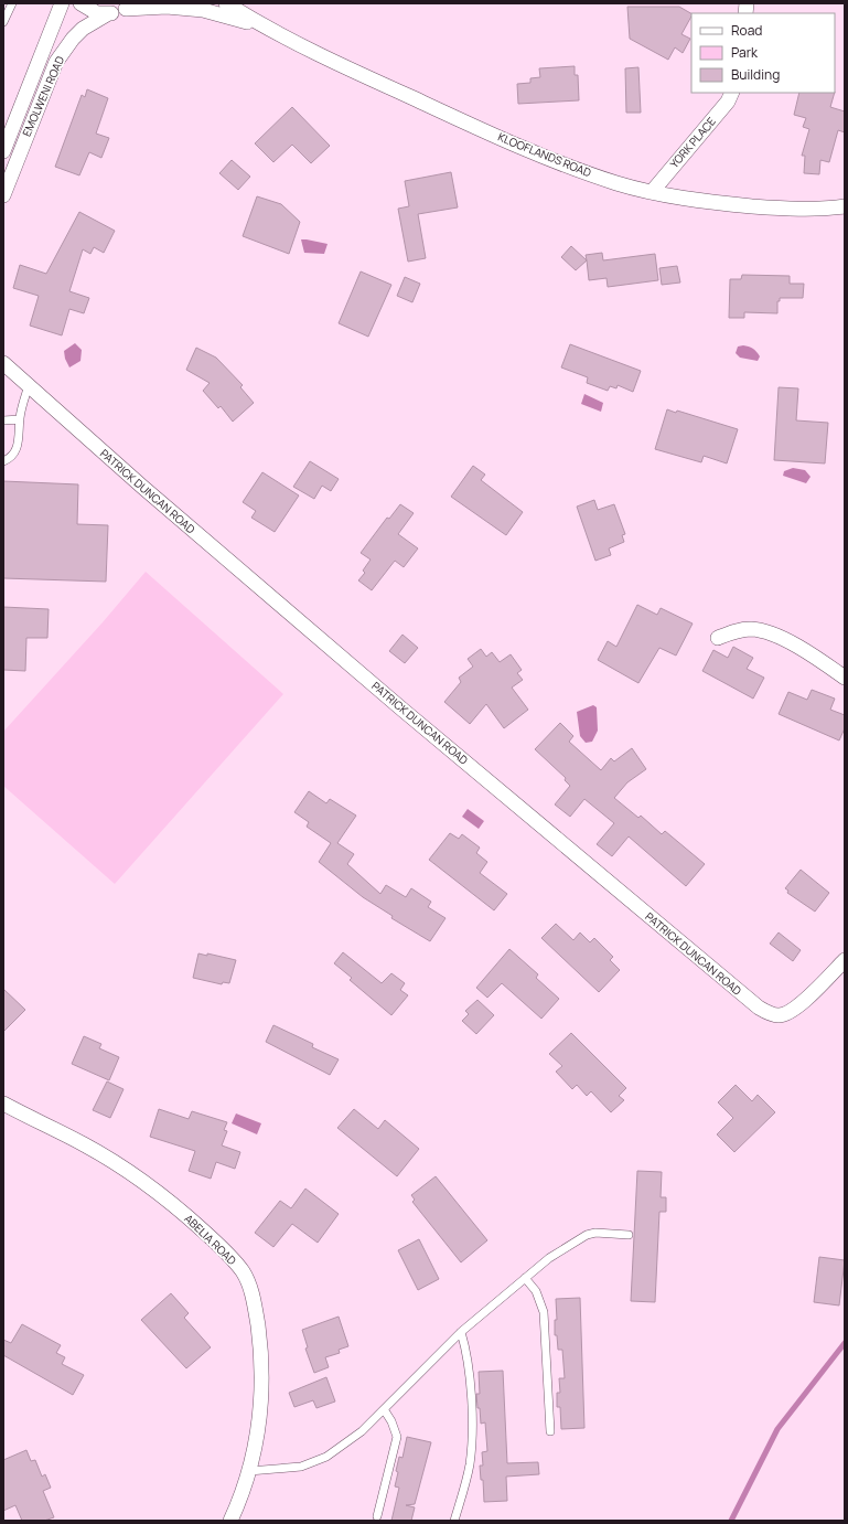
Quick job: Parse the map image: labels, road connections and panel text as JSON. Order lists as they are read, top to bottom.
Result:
{
  "streets": {
    "street": [
      "EMOLWENI ROAD",
      "YORK PLACE",
      "KLOOFLANDS ROAD",
      "PATRICK DUNCAN ROAD",
      "ABELIA ROAD"
    ]
  },
  "crossings": [
    ["EMOLWENI ROAD", "KLOOFLANDS ROAD"],
    ["YORK PLACE", "KLOOFLANDS ROAD"]
  ],
  "legend": ["Road", "Park", "Building"]
}
